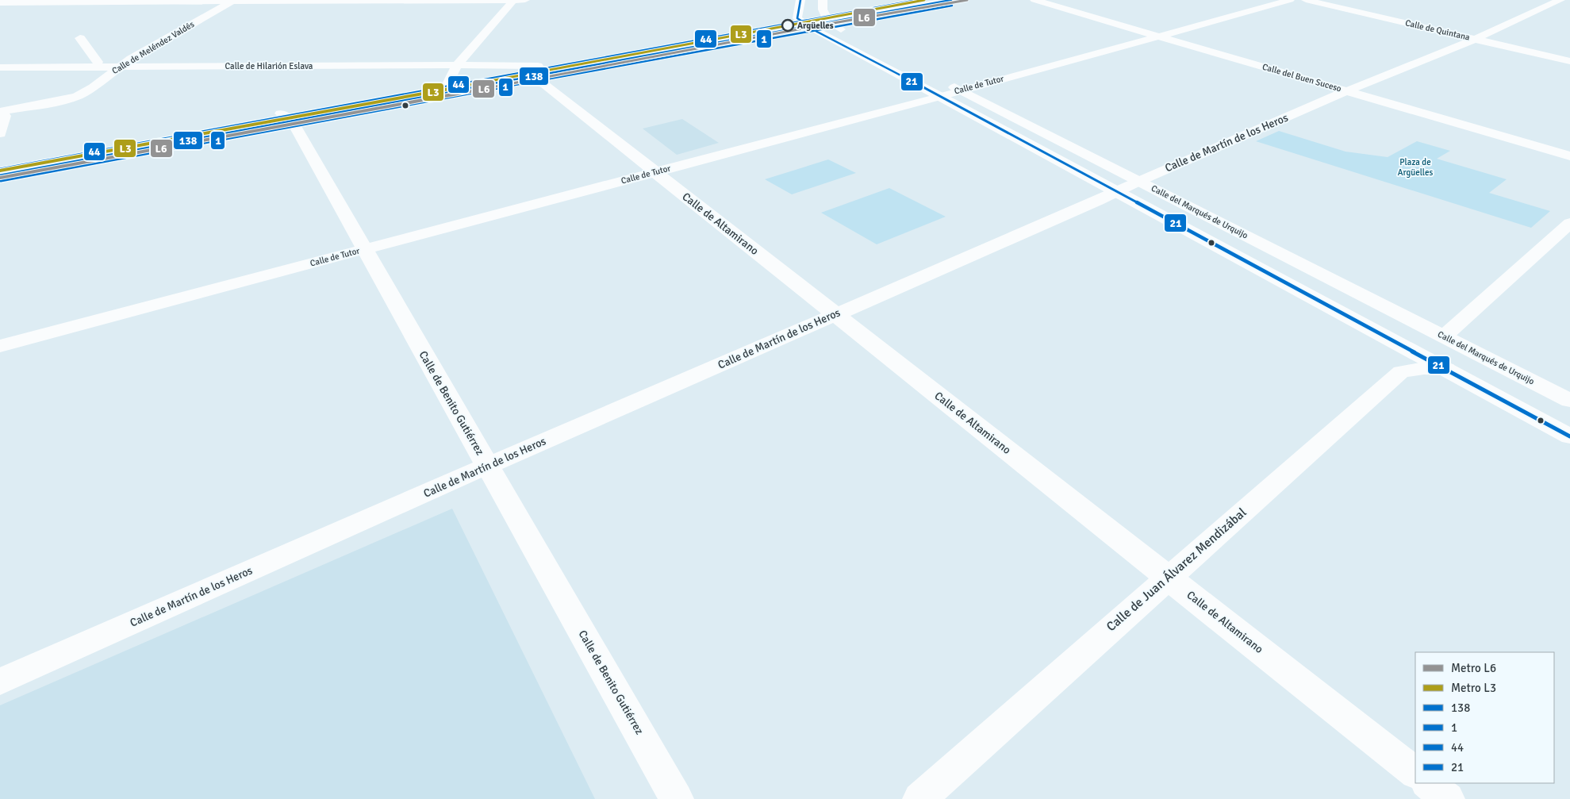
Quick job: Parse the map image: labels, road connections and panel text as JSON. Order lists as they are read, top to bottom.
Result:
{
  "streets": {
    "street": [
      "Calle de Quintana",
      "Calle de Meléndez Valdés",
      "Calle de Hilarión Eslava",
      "Calle del Buen Suceso",
      "Calle de Tutor",
      "Calle de Martín de los Heros",
      "Calle del Marqués de Urquijo",
      "Calle de Altamirano",
      "Calle de Benito Gutiérrez",
      "Calle de Juan Álvarez Mendizábal"
    ]
  },
  "crossings": [
    ["Calle de Quintana", "Calle de Martín de los Heros"],
    ["Calle de Meléndez Valdés", "Calle de Hilarión Eslava"],
    ["Calle de Hilarión Eslava", "Calle de Altamirano"],
    ["Calle del Buen Suceso", "Calle de Tutor"],
    ["Calle del Buen Suceso", "Calle de Martín de los Heros"],
    ["Calle de Tutor", "Calle del Marqués de Urquijo"],
    ["Calle de Tutor", "Calle de Altamirano"],
    ["Calle de Tutor", "Calle de Benito Gutiérrez"],
    ["Calle de Martín de los Heros", "Calle del Marqués de Urquijo"],
    ["Calle de Martín de los Heros", "Calle de Altamirano"],
    ["Calle de Martín de los Heros", "Calle de Benito Gutiérrez"],
    ["Calle del Marqués de Urquijo", "Calle de Juan Álvarez Mendizábal"],
    ["Calle de Altamirano", "Calle de Juan Álvarez Mendizábal"]
  ],
  "parks": ["Plaza de Argüelles"],
  "places": ["Argüelles"],
  "lines": [
    "metro line L6",
    "metro line L3",
    "transit line 138",
    "transit line 44",
    "transit line 21",
    "transit line 1"
  ],
  "legend": [
    "Metro L6",
    "Metro L3",
    "138",
    "1",
    "44",
    "21"
  ]
}
